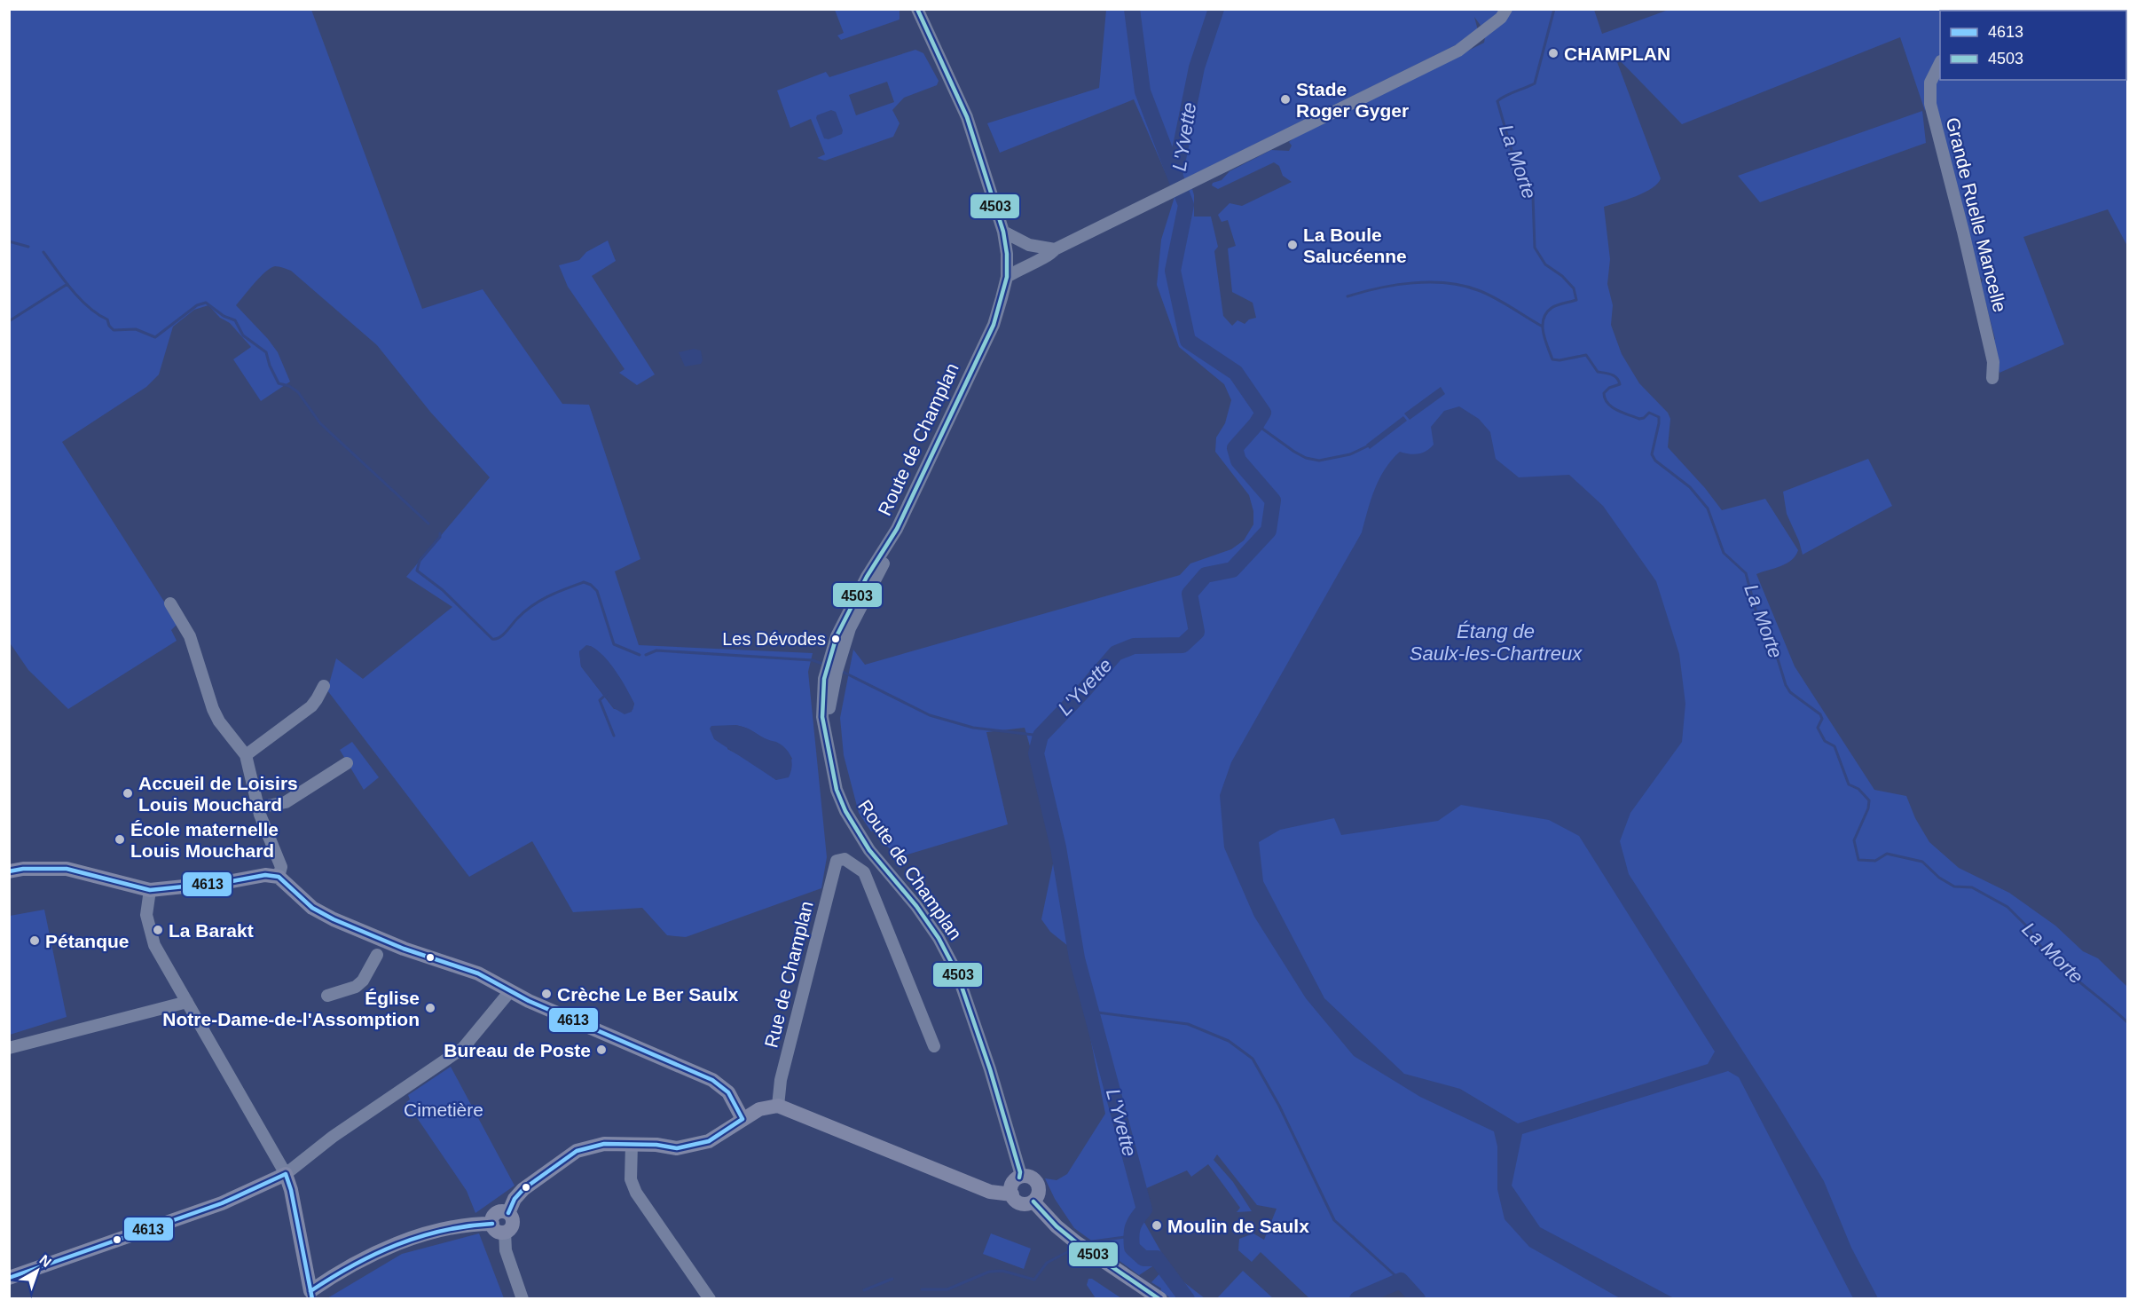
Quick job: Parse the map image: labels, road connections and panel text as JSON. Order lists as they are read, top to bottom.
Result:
{
  "streets": {
    "street": ["Grande Ruelle Mancelle", "Route de Champlan", "Rue de Champlan"]
  },
  "water": ["L'Yvette", "La Morte", "Étang de Saulx-les-Chartreux"],
  "parks": ["Cimetière"],
  "places": [
    "CHAMPLAN",
    "Stade Roger Gyger",
    "La Boule Salucéenne",
    "Les Dévodes",
    "Accueil de Loisirs Louis Mouchard",
    "École maternelle Louis Mouchard",
    "La Barakt",
    "Pétanque",
    "Crèche Le Ber Saulx",
    "Église Notre-Dame-de-l'Assomption",
    "Bureau de Poste",
    "Moulin de Saulx"
  ],
  "lines": ["transit line 4503", "transit line 4613"],
  "legend": ["4613", "4503"],
  "north": "top right"
}
